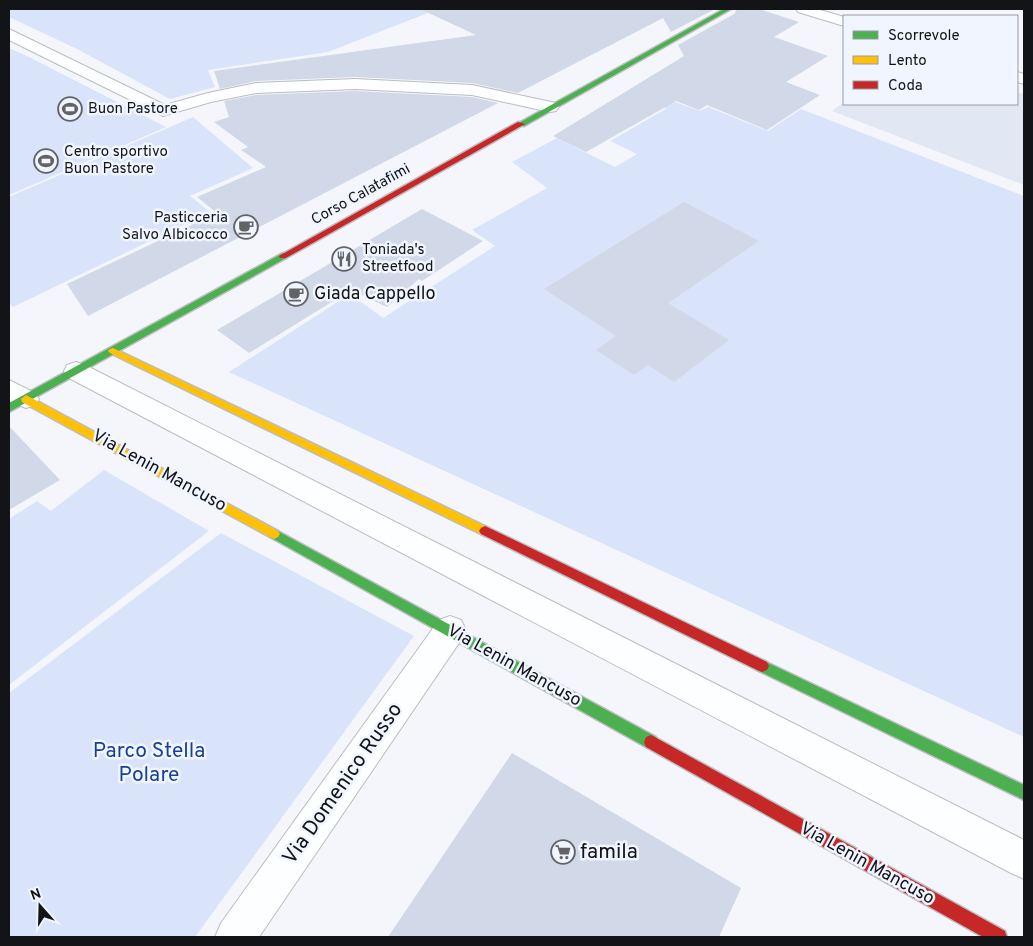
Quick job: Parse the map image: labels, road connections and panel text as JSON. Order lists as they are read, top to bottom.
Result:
{
  "streets": {
    "street": ["Corso Calatafimi", "Via Lenin Mancuso", "Via Domenico Russo"]
  },
  "crossings": [
    ["Corso Calatafimi", "Via Lenin Mancuso"],
    ["Via Lenin Mancuso", "Via Domenico Russo"]
  ],
  "parks": ["Parco Stella Polare"],
  "places": {
    "sports": ["Buon Pastore", "Centro sportivo Buon Pastore"],
    "cafe": ["Pasticceria Salvo Albicocco", "Giada Cappello"],
    "restaurant": ["Toniada's Streetfood"],
    "supermarket": ["famila"]
  },
  "legend": ["Scorrevole", "Lento", "Coda"],
  "north": "top"
}
